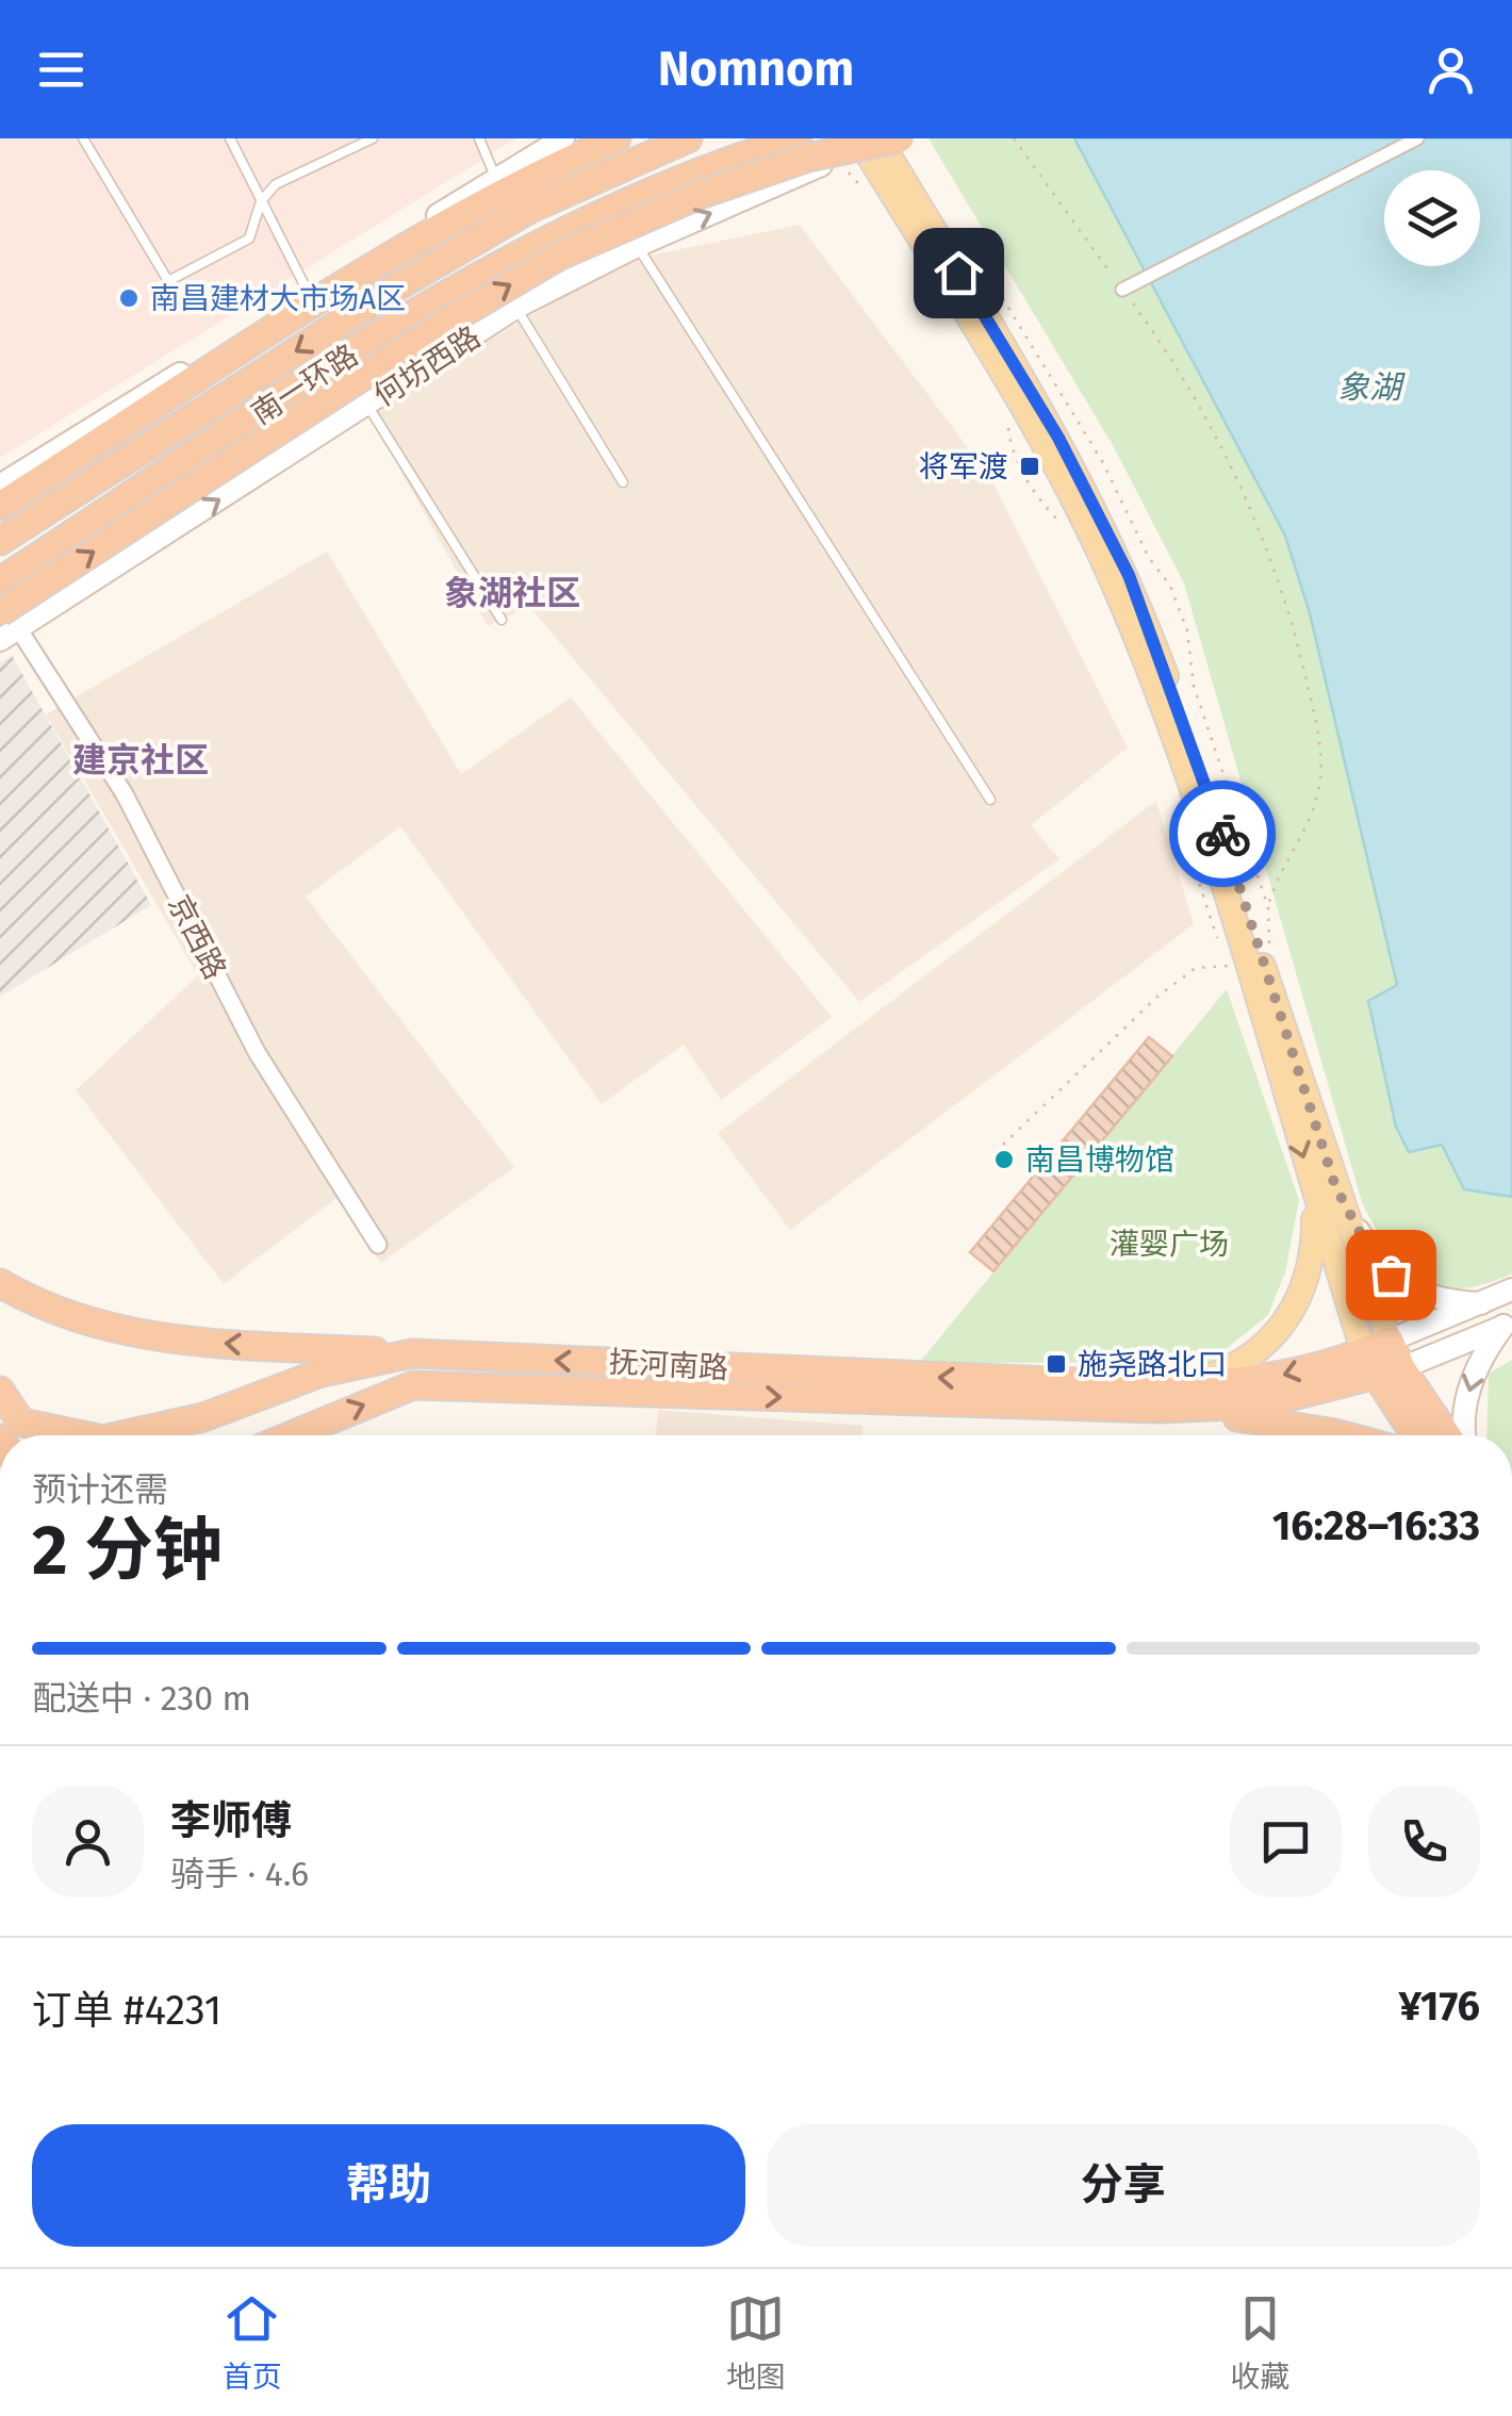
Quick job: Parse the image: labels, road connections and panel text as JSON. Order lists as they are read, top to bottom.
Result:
{
  "streets": {
    "highway": ["南一环路", "抚河南路"],
    "main road": ["何坊西路"],
    "street": ["京西路"]
  },
  "crossings": [
    ["何坊西路", "京西路"]
  ],
  "districts": ["象湖社区", "建京社区"],
  "water": ["象湖"],
  "parks": ["灌婴广场"],
  "places": {
    "other": ["南昌建材大市场A区", "南昌博物馆"],
    "transit": ["将军渡", "施尧路北口"]
  },
  "page": {
    "header": "Nomnom",
    "heading": ["2 分钟", "预计还需", "16:28–16:33"],
    "panel": [
      "李师傅",
      "骑手 · 4.6",
      "订单 #4231",
      "¥176"
    ],
    "bar": "配送中 · 230 m",
    "buttons": ["帮助", "分享"],
    "tabs": ["首页", "地图", "收藏"]
  }
}
